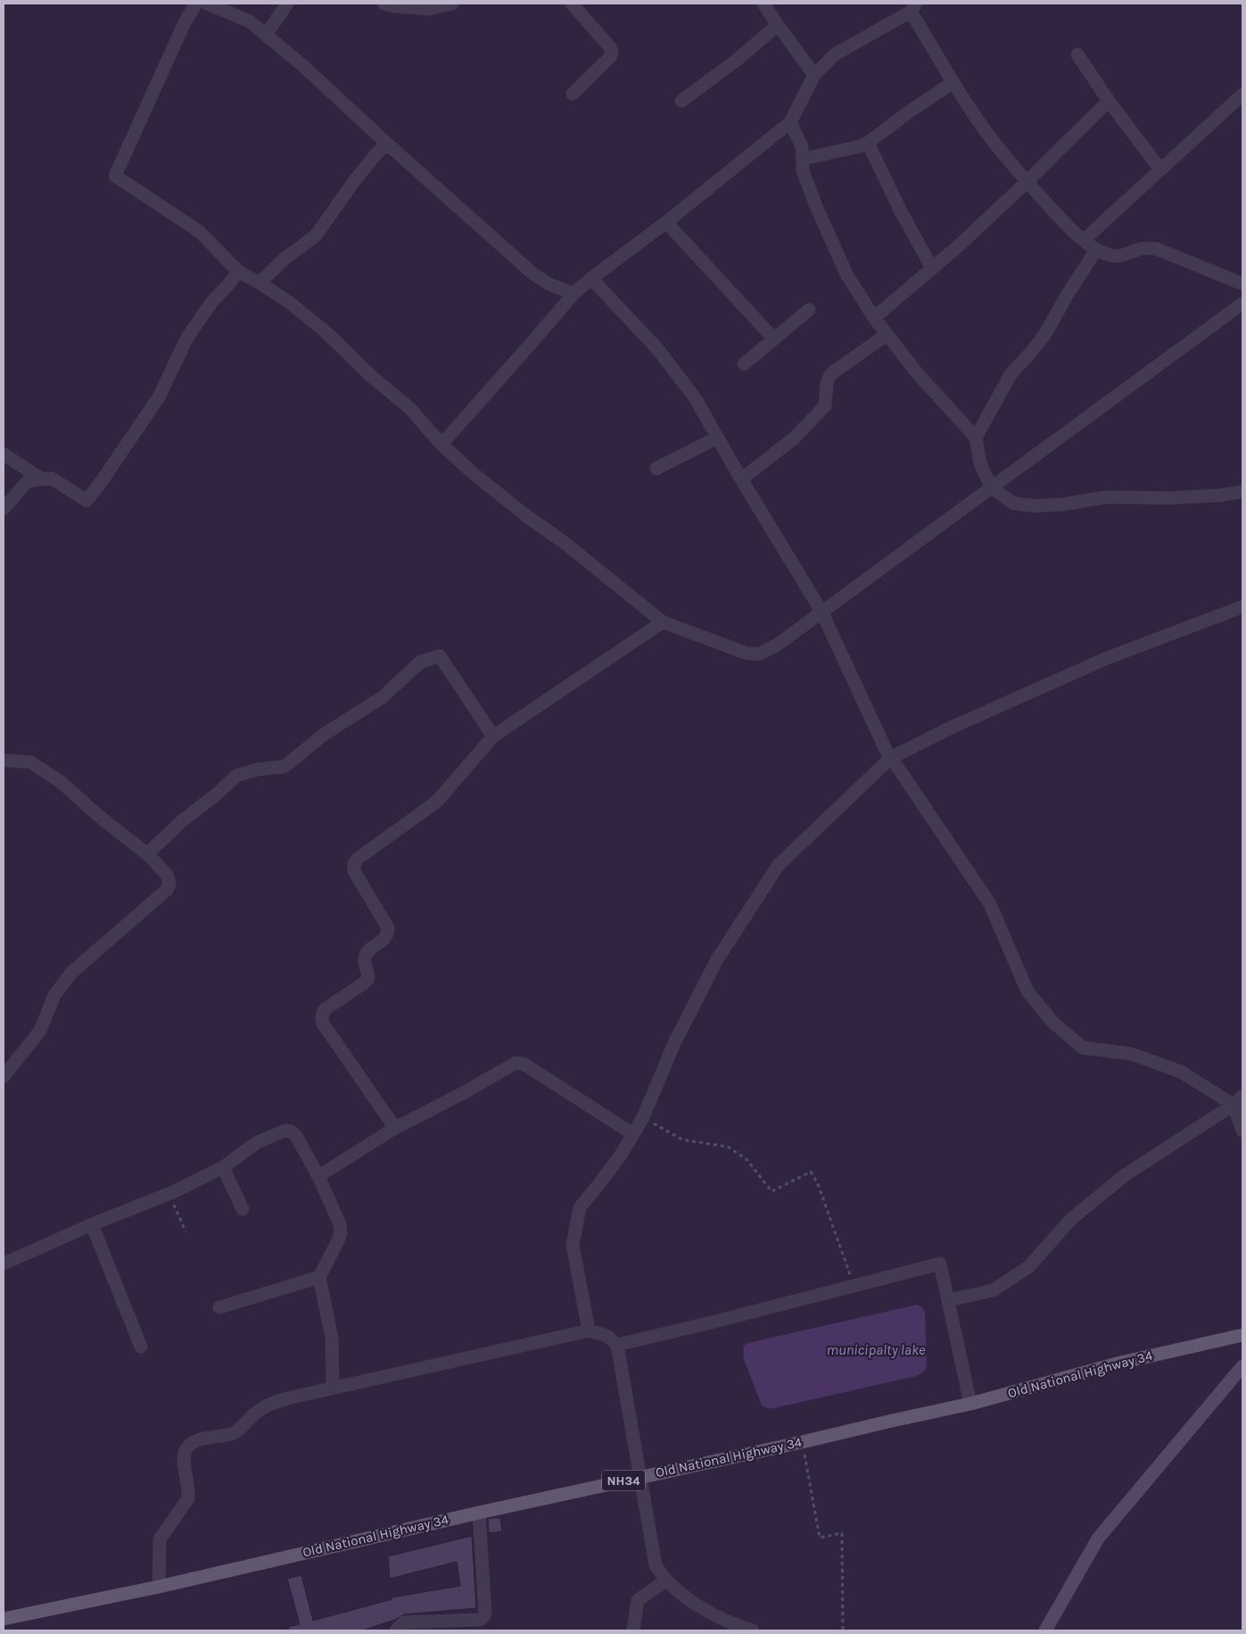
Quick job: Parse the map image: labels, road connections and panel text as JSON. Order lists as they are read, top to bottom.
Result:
{
  "streets": {
    "main road": ["Old National Highway 34", "NH34"]
  },
  "water": ["municipalty lake"]
}
